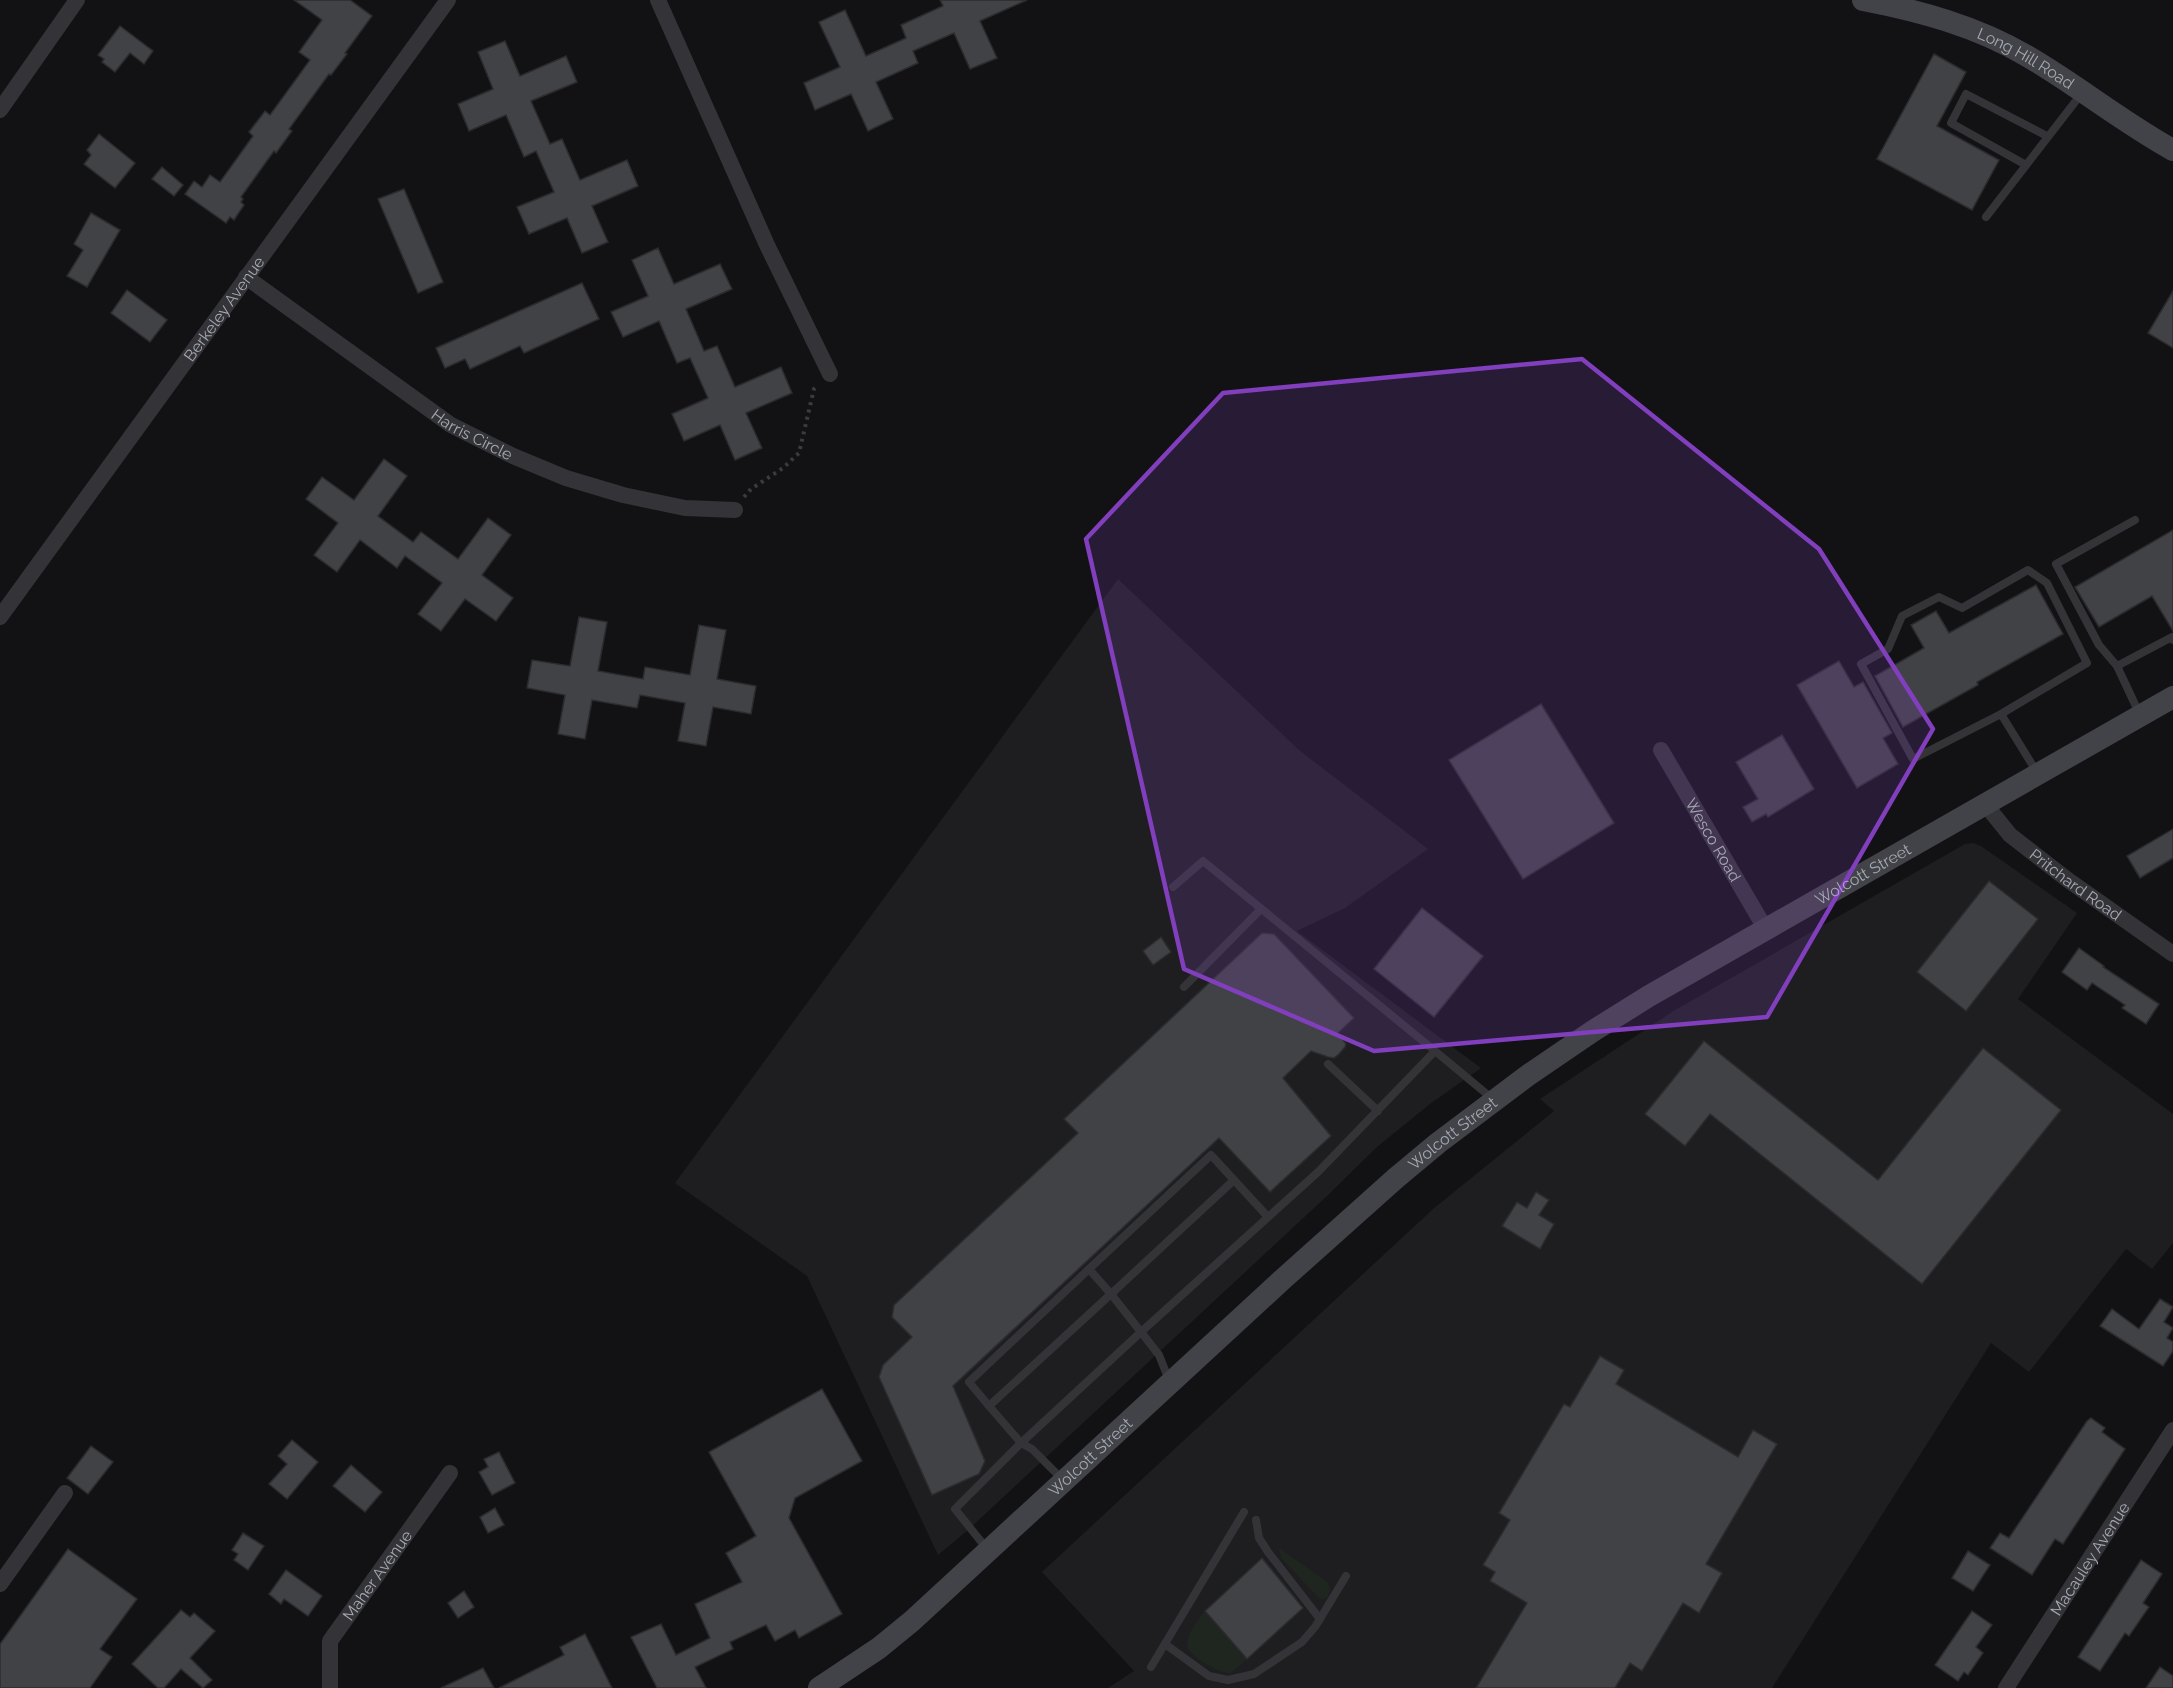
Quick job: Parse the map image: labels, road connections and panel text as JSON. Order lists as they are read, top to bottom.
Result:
{
  "streets": {
    "main road": ["Long Hill Road", "Wolcott Street"],
    "street": [
      "Berkeley Avenue",
      "Harris Circle",
      "Wesco Road",
      "Pritchard Road",
      "Macauley Avenue",
      "Maher Avenue"
    ]
  },
  "crossings": [
    ["Berkeley Avenue", "Harris Circle"],
    ["Wesco Road", "Wolcott Street"],
    ["Wolcott Street", "Pritchard Road"]
  ]
}
